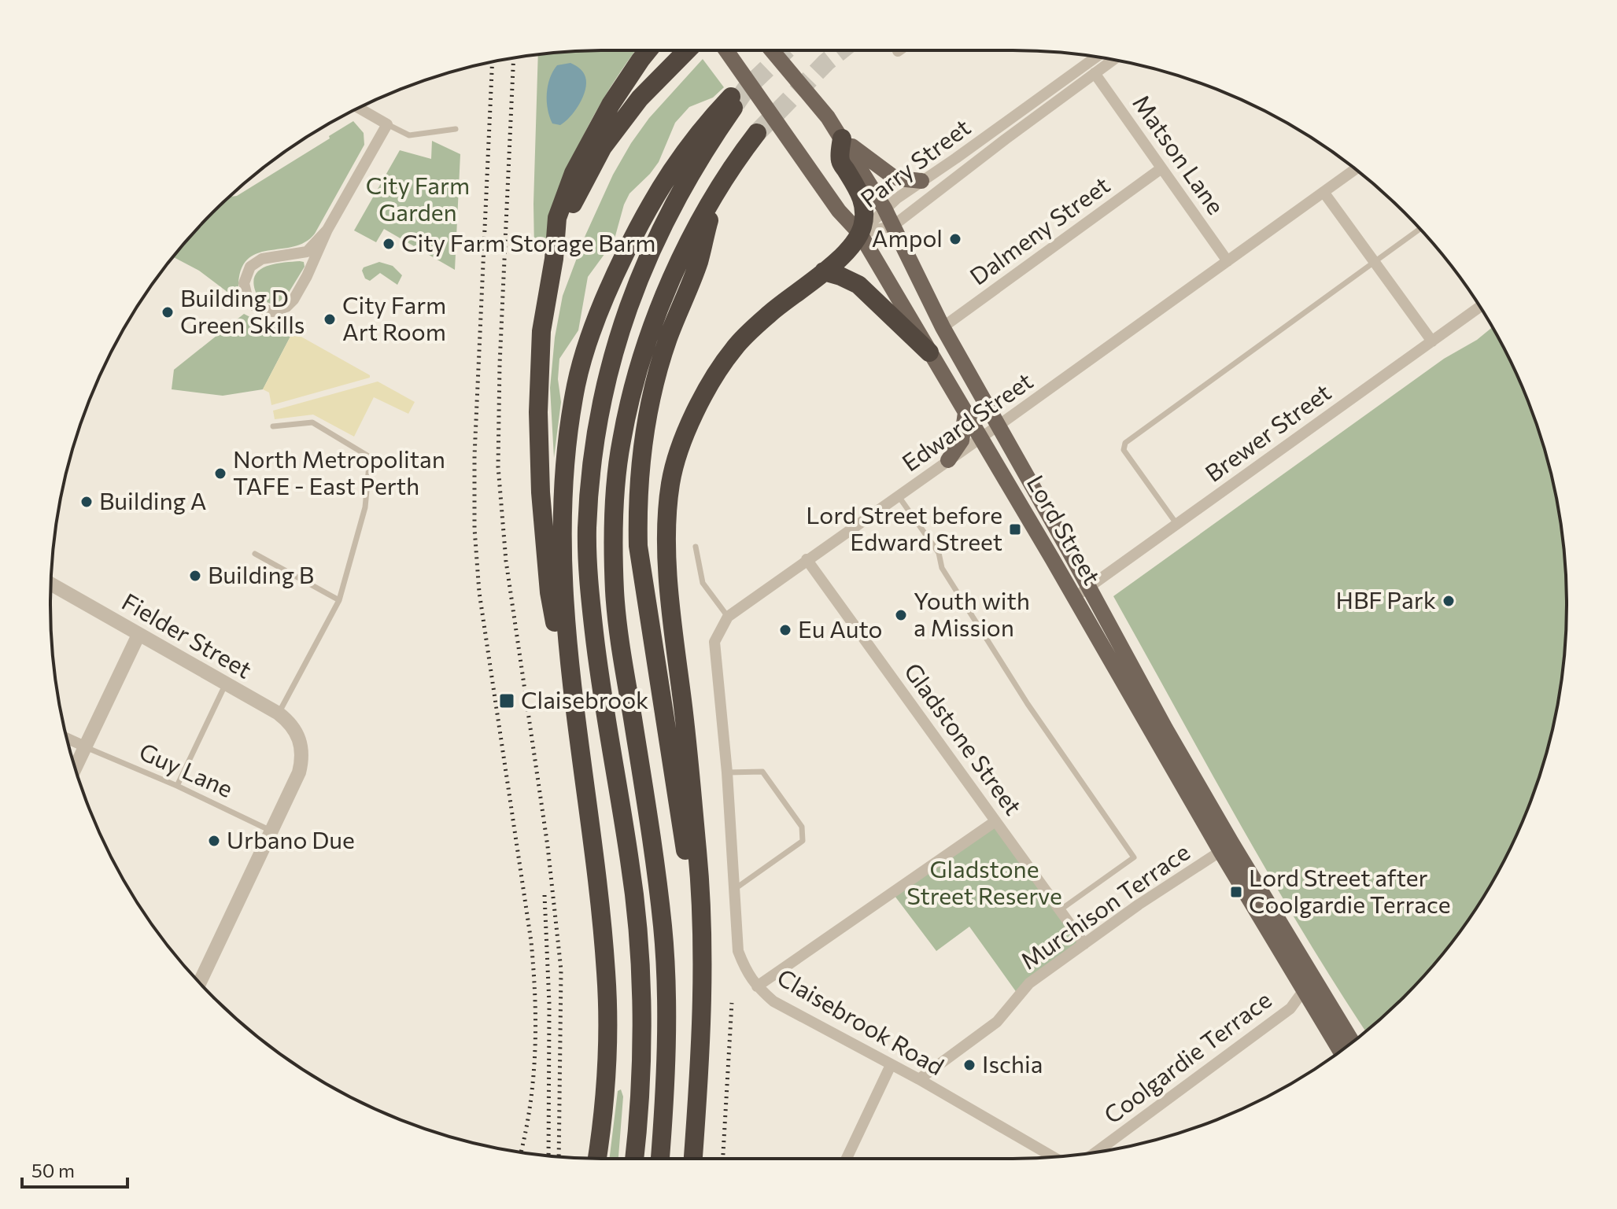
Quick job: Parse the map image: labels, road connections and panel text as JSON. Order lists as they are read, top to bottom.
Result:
{
  "streets": {
    "main road": ["Lord Street"],
    "street": [
      "Matson Lane",
      "Parry Street",
      "Dalmeny Street",
      "Edward Street",
      "Brewer Street",
      "Fielder Street",
      "Gladstone Street",
      "Murchison Terrace",
      "Claisebrook Road",
      "Coolgardie Terrace"
    ],
    "lane": ["Guy Lane"]
  },
  "crossings": [
    ["Matson Lane", "Parry Street"],
    ["Matson Lane", "Dalmeny Street"],
    ["Matson Lane", "Edward Street"],
    ["Parry Street", "Lord Street"],
    ["Dalmeny Street", "Lord Street"],
    ["Edward Street", "Lord Street"],
    ["Edward Street", "Gladstone Street"],
    ["Edward Street", "Claisebrook Road"],
    ["Brewer Street", "Lord Street"],
    ["Lord Street", "Murchison Terrace"],
    ["Lord Street", "Coolgardie Terrace"],
    ["Fielder Street", "Guy Lane"],
    ["Gladstone Street", "Murchison Terrace"],
    ["Murchison Terrace", "Claisebrook Road"]
  ],
  "parks": ["City Farm Garden", "Gladstone Street Reserve"],
  "places": {
    "other": [
      "Ampol",
      "City Farm Storage Barm",
      "Building D Green Skills",
      "City Farm Art Room",
      "North Metropolitan TAFE - East Perth",
      "Building A",
      "Building B",
      "HBF Park",
      "Youth with a Mission",
      "Eu Auto",
      "Urbano Due",
      "Ischia"
    ],
    "transit": ["Lord Street before Edward Street", "Claisebrook", "Lord Street after Coolgardie Terrace"]
  },
  "scale_bar": "50 m"
}
